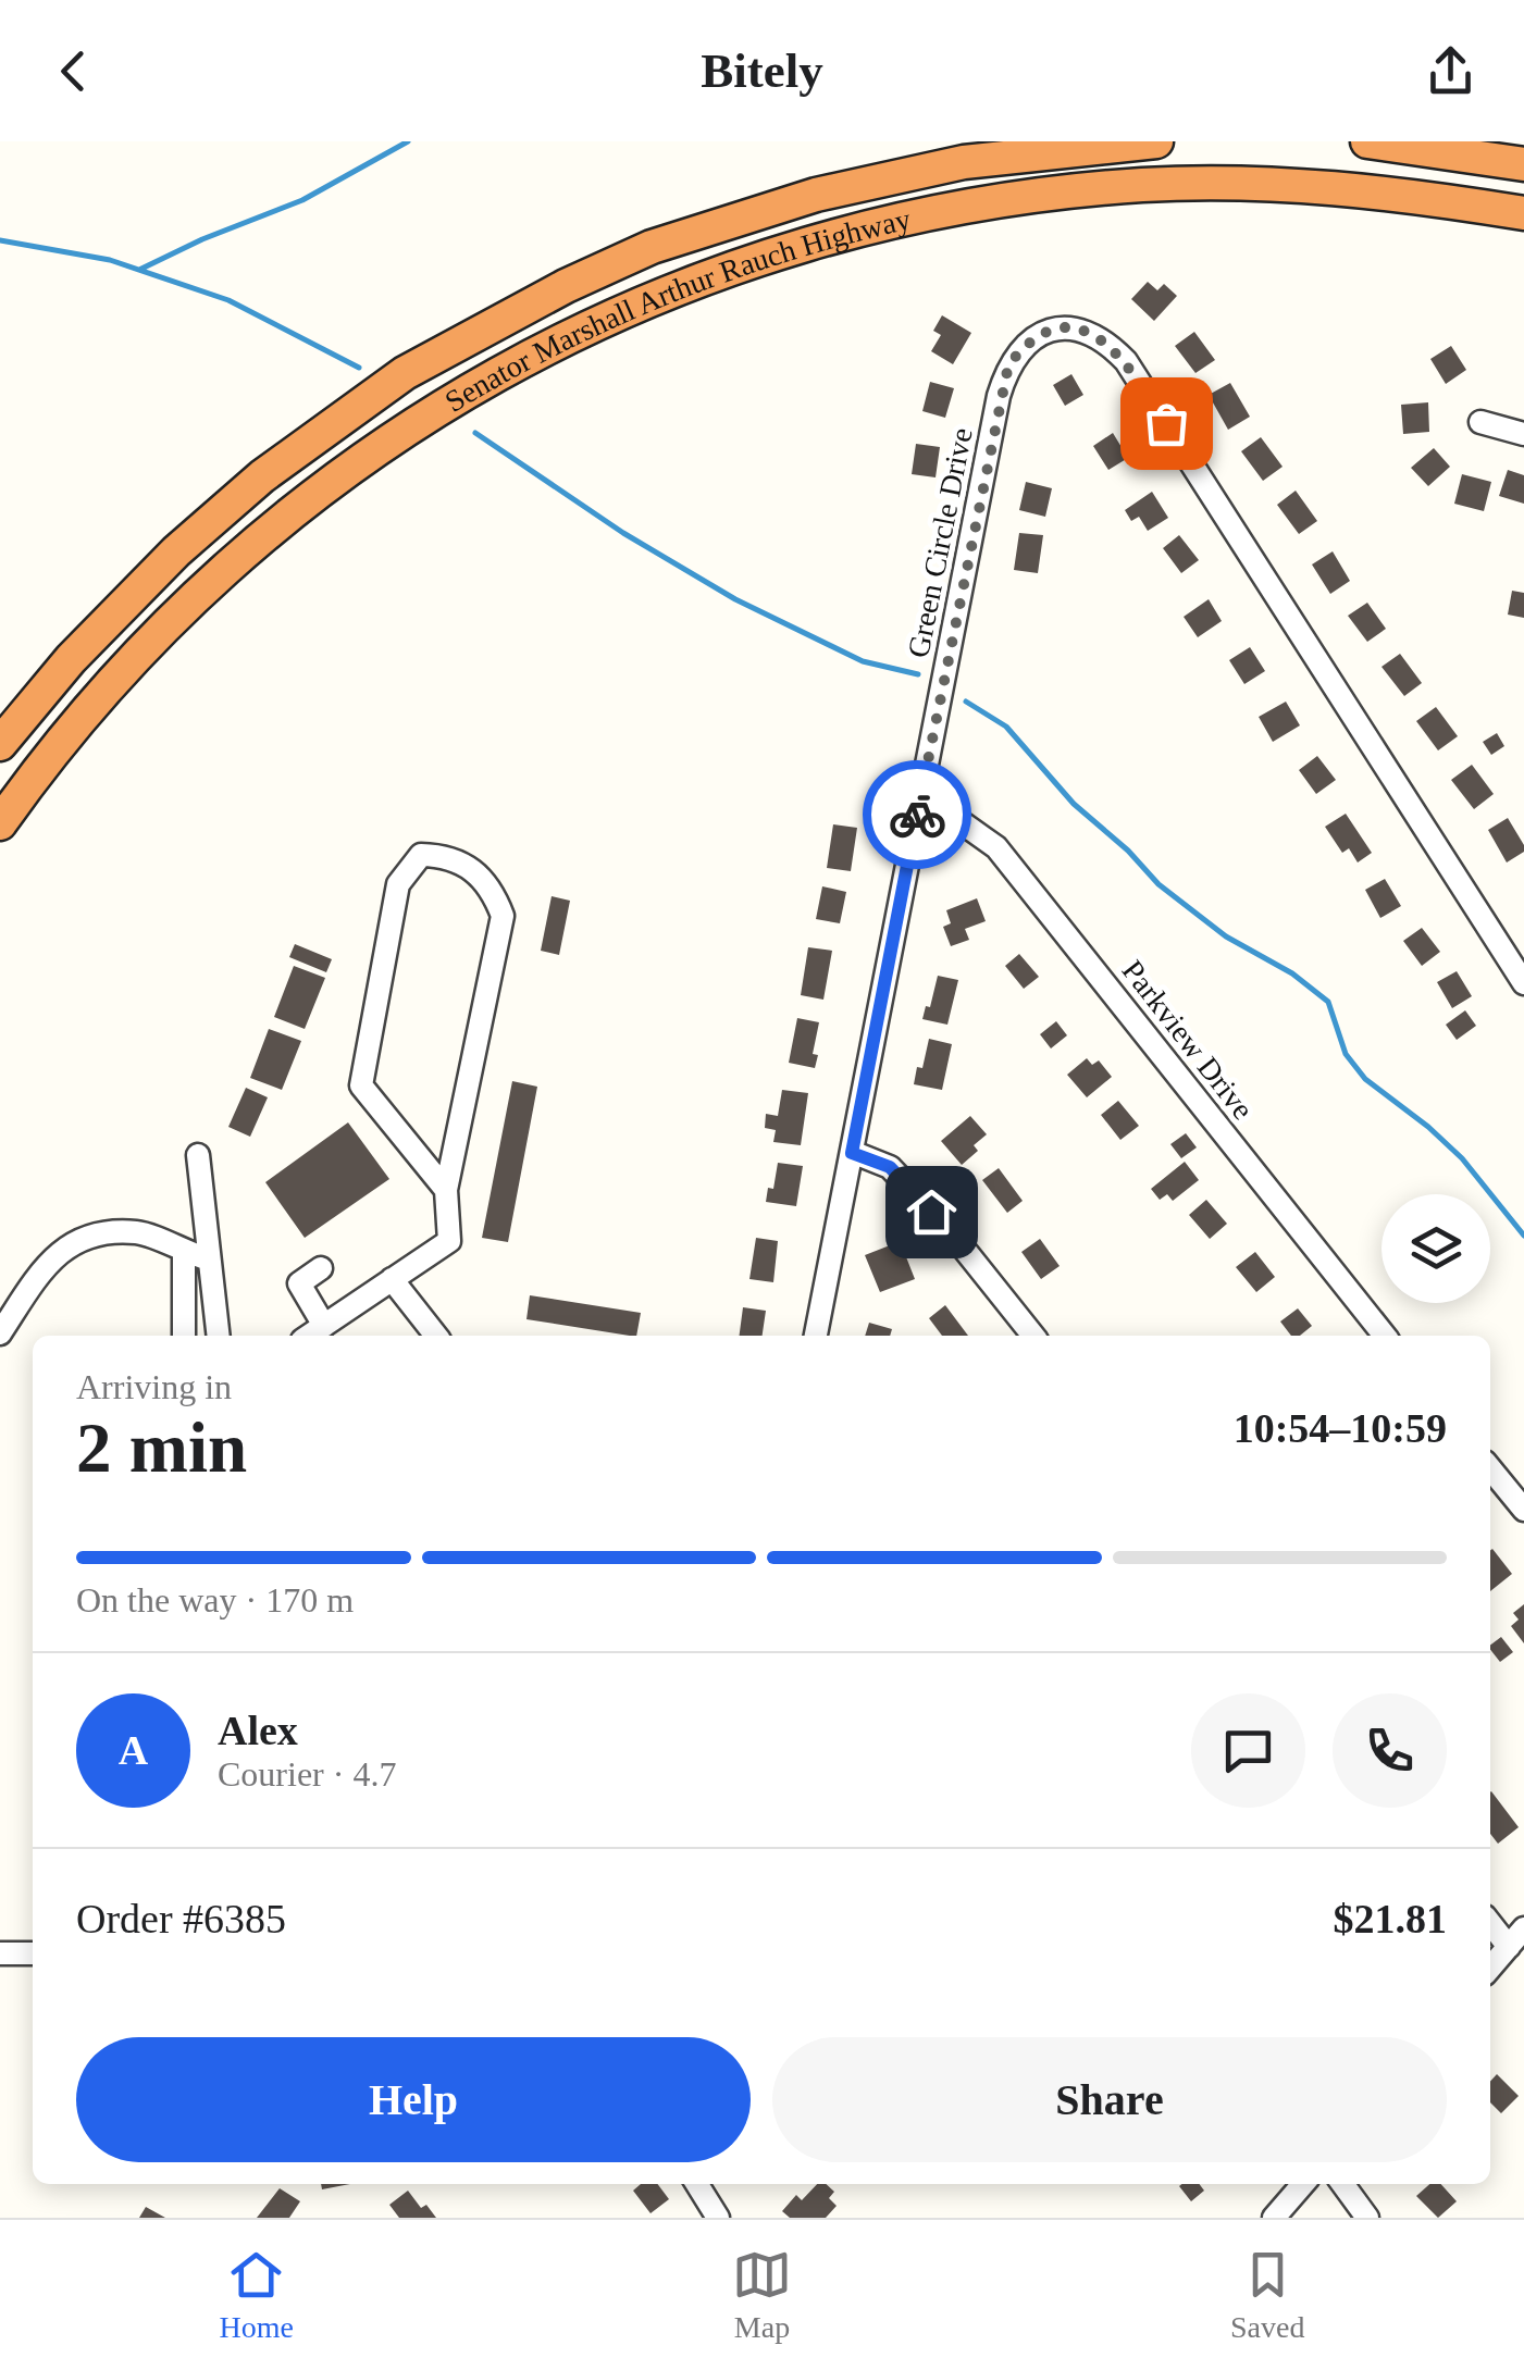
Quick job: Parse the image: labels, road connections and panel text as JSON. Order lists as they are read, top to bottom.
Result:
{
  "streets": {
    "highway": ["Senator Marshall Arthur Rauch Highway"],
    "street": ["Green Circle Drive", "Parkview Drive"]
  },
  "crossings": [
    ["Green Circle Drive", "Parkview Drive"]
  ],
  "page": {
    "header": "Bitely",
    "heading": ["2 min", "Arriving in", "10:54–10:59"],
    "panel": [
      "Alex",
      "Courier · 4.7",
      "Order #6385",
      "$21.81"
    ],
    "bar": "On the way · 170 m",
    "round": "A",
    "buttons": ["Help", "Share"],
    "tabs": ["Home", "Map", "Saved"]
  }
}
